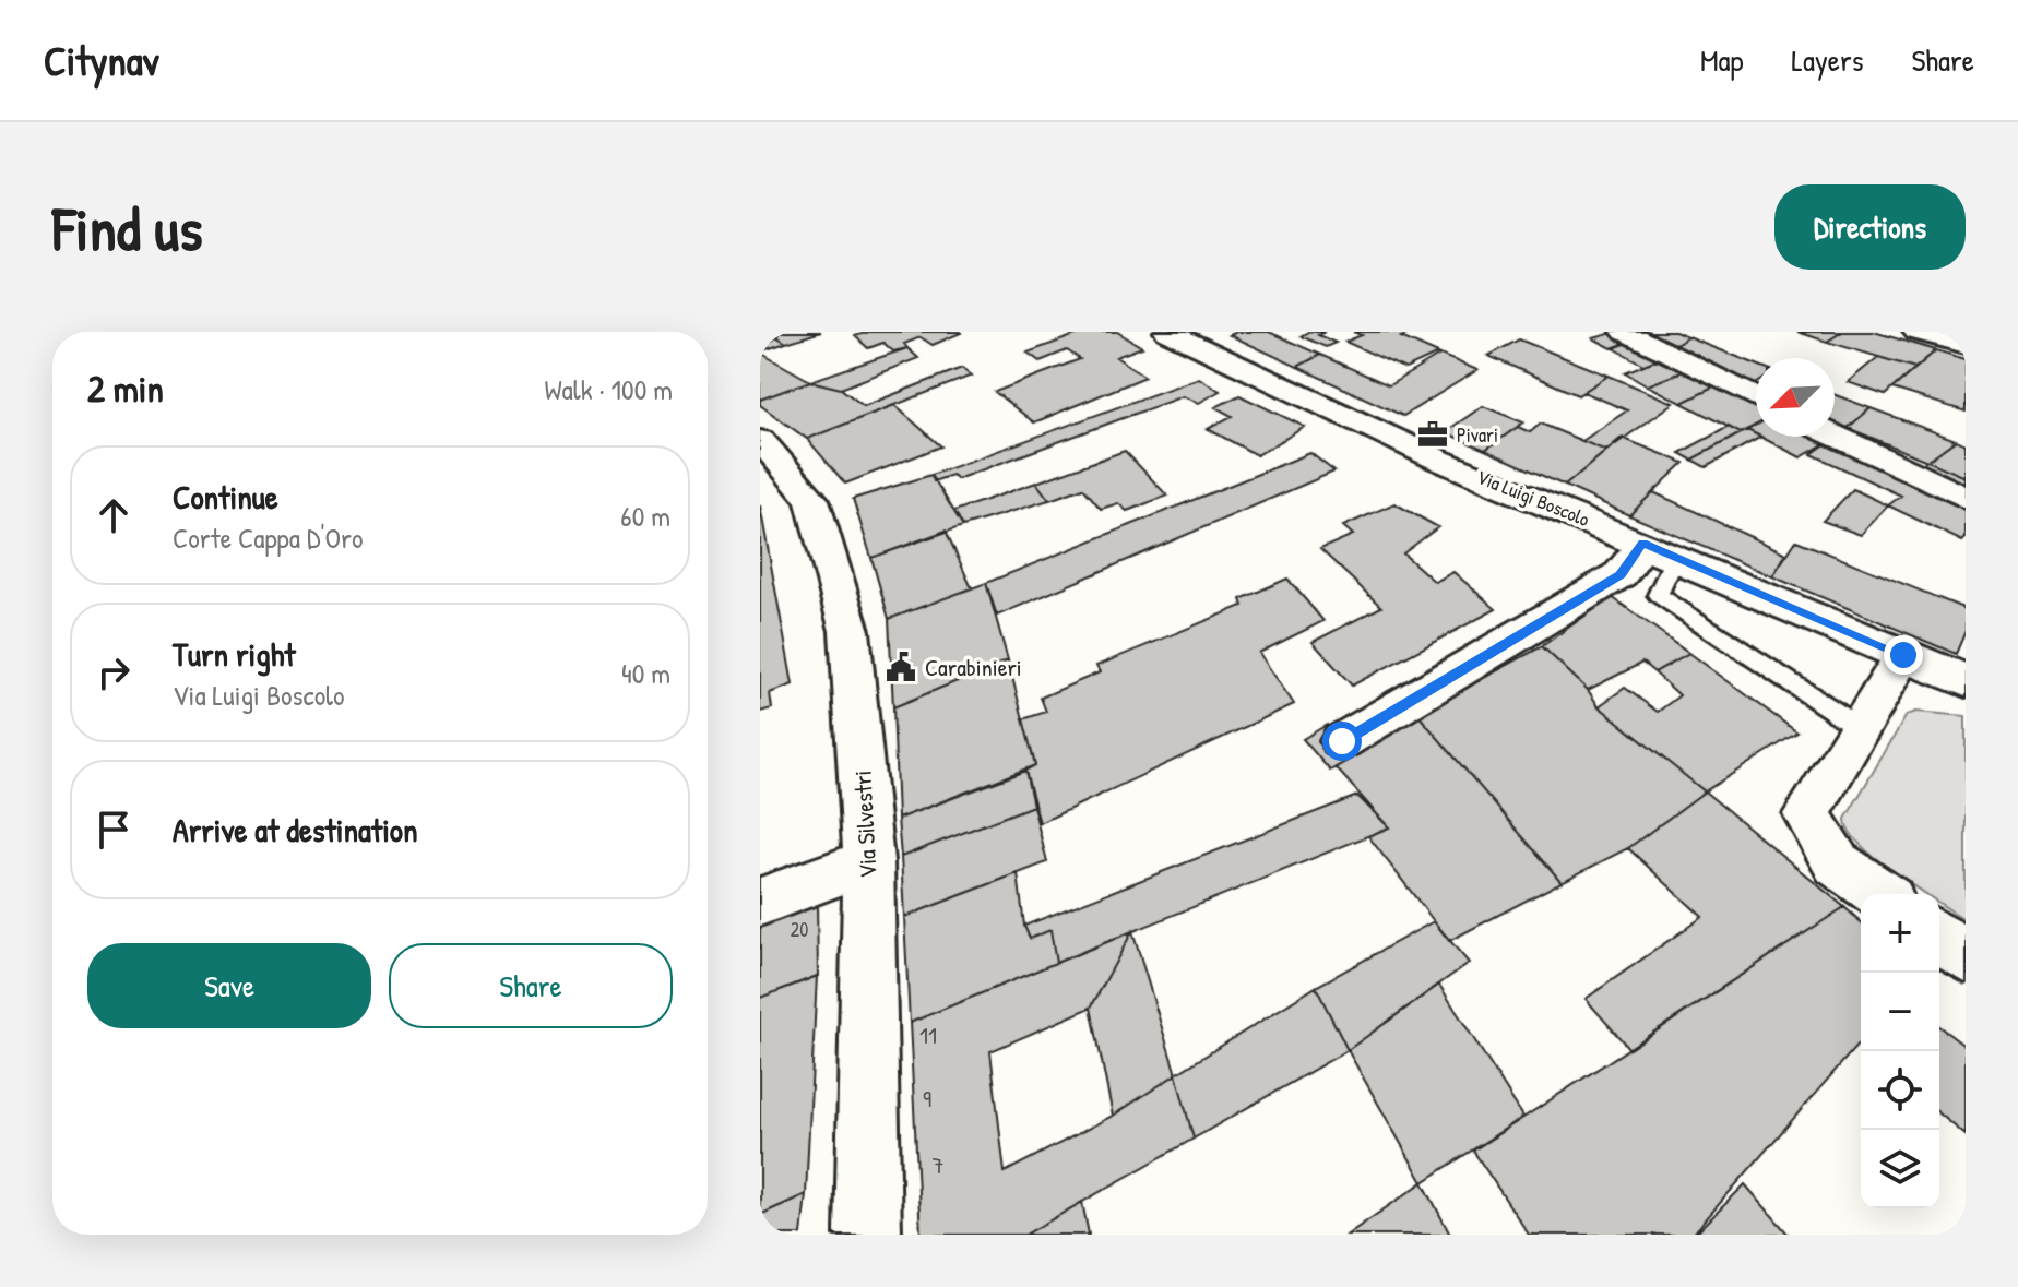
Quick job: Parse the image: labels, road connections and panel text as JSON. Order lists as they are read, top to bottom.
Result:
{
  "streets": {
    "street": ["Via Luigi Boscolo", "Via Silvestri"]
  },
  "places": {
    "office": ["Pivari"],
    "public building": ["Carabinieri"]
  },
  "house_numbers": [
    "20",
    "11",
    "9",
    "7"
  ],
  "north": "bottom left",
  "page": {
    "header": "Citynav",
    "nav": ["Map", "Layers", "Share"],
    "buttons": [
      "Directions",
      ["Save", "Share"]
    ],
    "title": "Find us",
    "heading": ["2 min", "Walk · 100 m"],
    "list": [
      ["Continue", "Corte Cappa D'Oro", "60 m"],
      ["Turn right", "Via Luigi Boscolo", "40 m"],
      "Arrive at destination"
    ],
    "map_buttons": ["+", "−"]
  }
}
